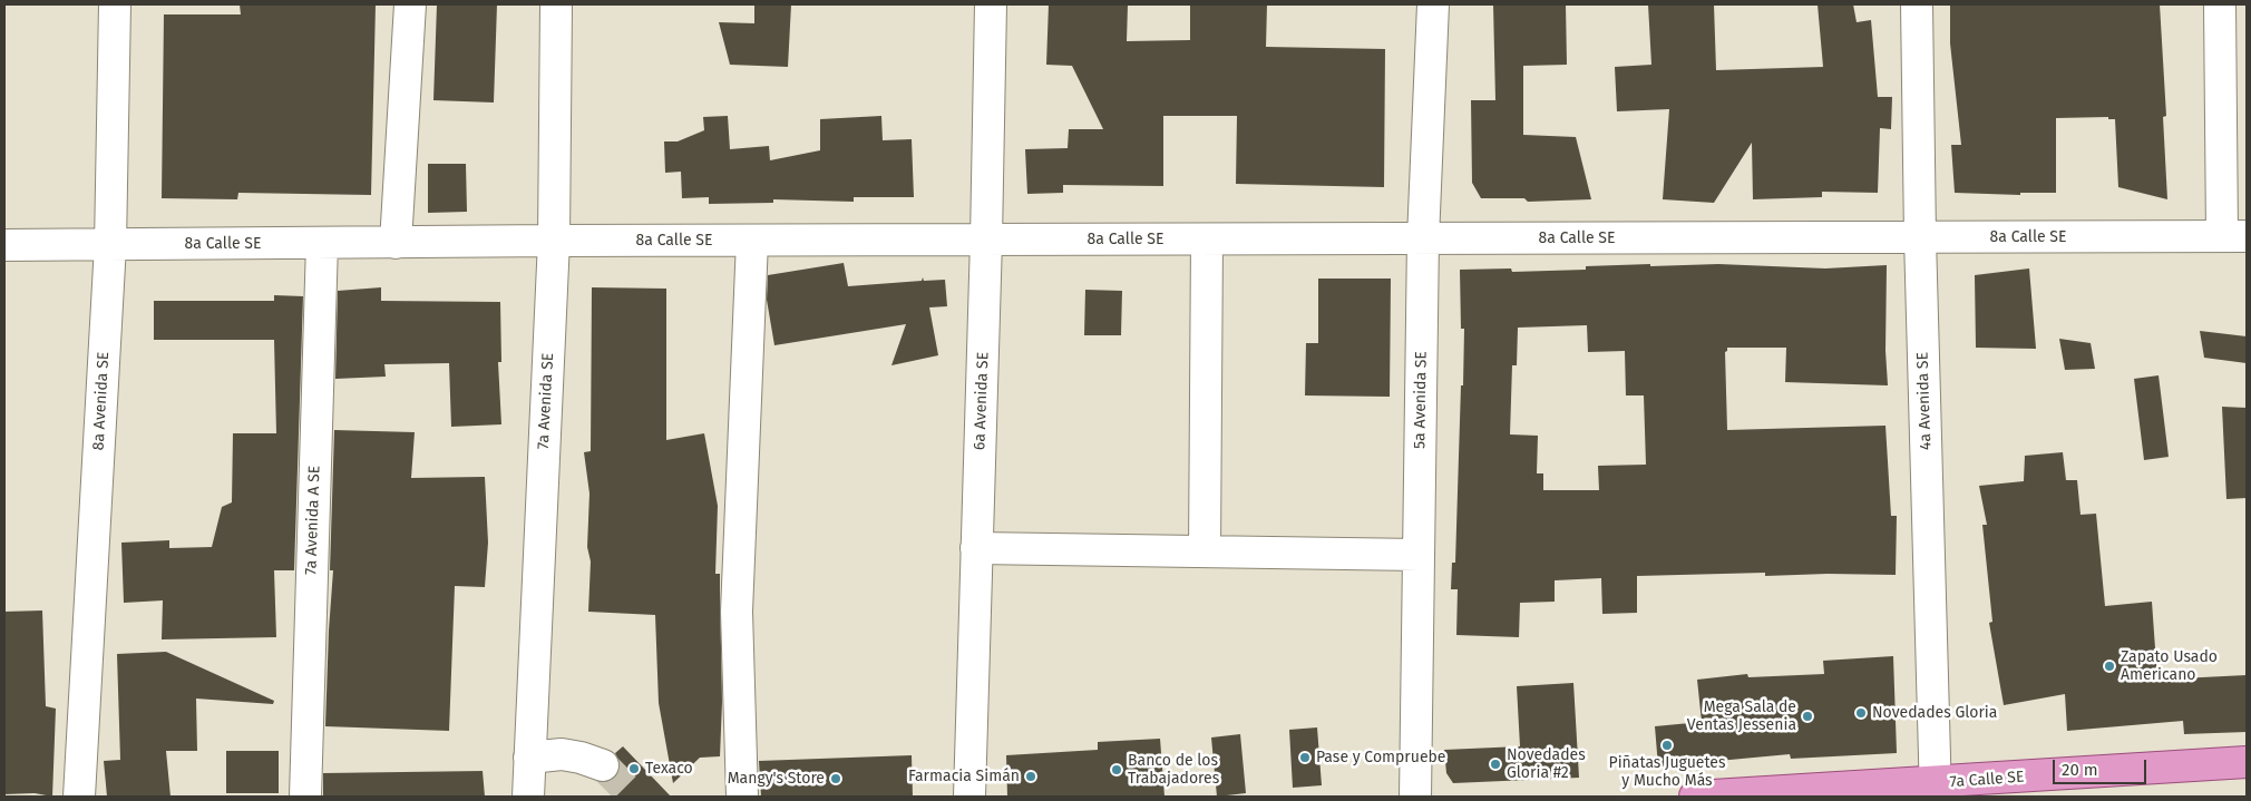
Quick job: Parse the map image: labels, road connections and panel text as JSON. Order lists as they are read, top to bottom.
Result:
{
  "streets": {
    "main road": ["7a Calle SE"],
    "street": [
      "8a Calle SE",
      "5a Avenida SE",
      "8a Avenida SE",
      "7a Avenida SE",
      "6a Avenida SE",
      "4a Avenida SE",
      "7a Avenida A SE"
    ]
  },
  "crossings": [
    ["8a Calle SE", "5a Avenida SE"],
    ["8a Calle SE", "8a Avenida SE"],
    ["8a Calle SE", "7a Avenida SE"],
    ["8a Calle SE", "6a Avenida SE"],
    ["8a Calle SE", "4a Avenida SE"],
    ["8a Calle SE", "7a Avenida A SE"],
    ["4a Avenida SE", "7a Calle SE"]
  ],
  "places": [
    "Zapato Usado Americano",
    "Novedades Gloria",
    "Mega Sala de Ventas Jessenia",
    "Piñatas Juguetes y Mucho Más",
    "Pase y Compruebe",
    "Novedades Gloria #2",
    "Texaco",
    "Banco de los Trabajadores",
    "Farmacia Simán",
    "Mangy's Store"
  ],
  "scale_bar": "20 m"
}
